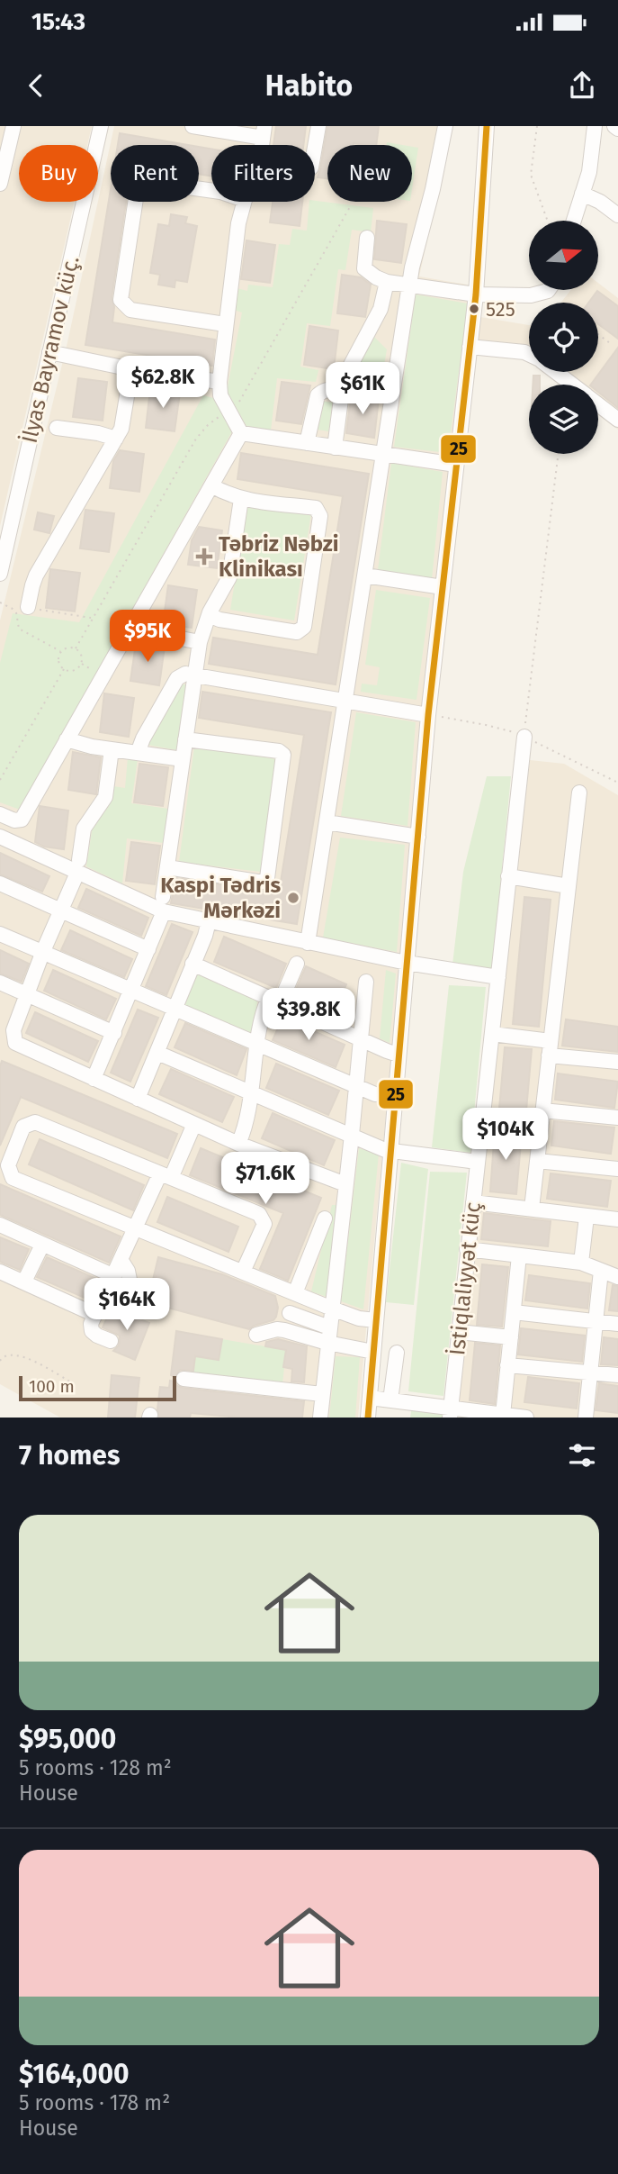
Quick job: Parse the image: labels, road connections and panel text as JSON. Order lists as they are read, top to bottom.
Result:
{
  "streets": {
    "street": ["İlyas Bayramov küç.", "İstiqlaliyyət küç"]
  },
  "places": {
    "other": ["525", "Kaspi Tədris Mərkəzi"],
    "health": ["Təbriz Nəbzi Klinikası"]
  },
  "lines": ["transit line 25"],
  "scale_bar": "100 m",
  "north": "right",
  "page": {
    "status": "15:43",
    "header": "Habito",
    "chip": [
      "Buy",
      "Rent",
      "Filters",
      "New"
    ],
    "price": [
      "$62.8K",
      "$61K",
      "$95K",
      "$39.8K",
      "$104K",
      "$71.6K",
      "$164K"
    ],
    "scale": "100 m",
    "heading": "7 homes",
    "list": [
      {
        "name": "$95,000",
        "note": "5 rooms · 128 m² · House"
      },
      {
        "name": "$164,000",
        "note": "5 rooms · 178 m² · House"
      }
    ]
  }
}
